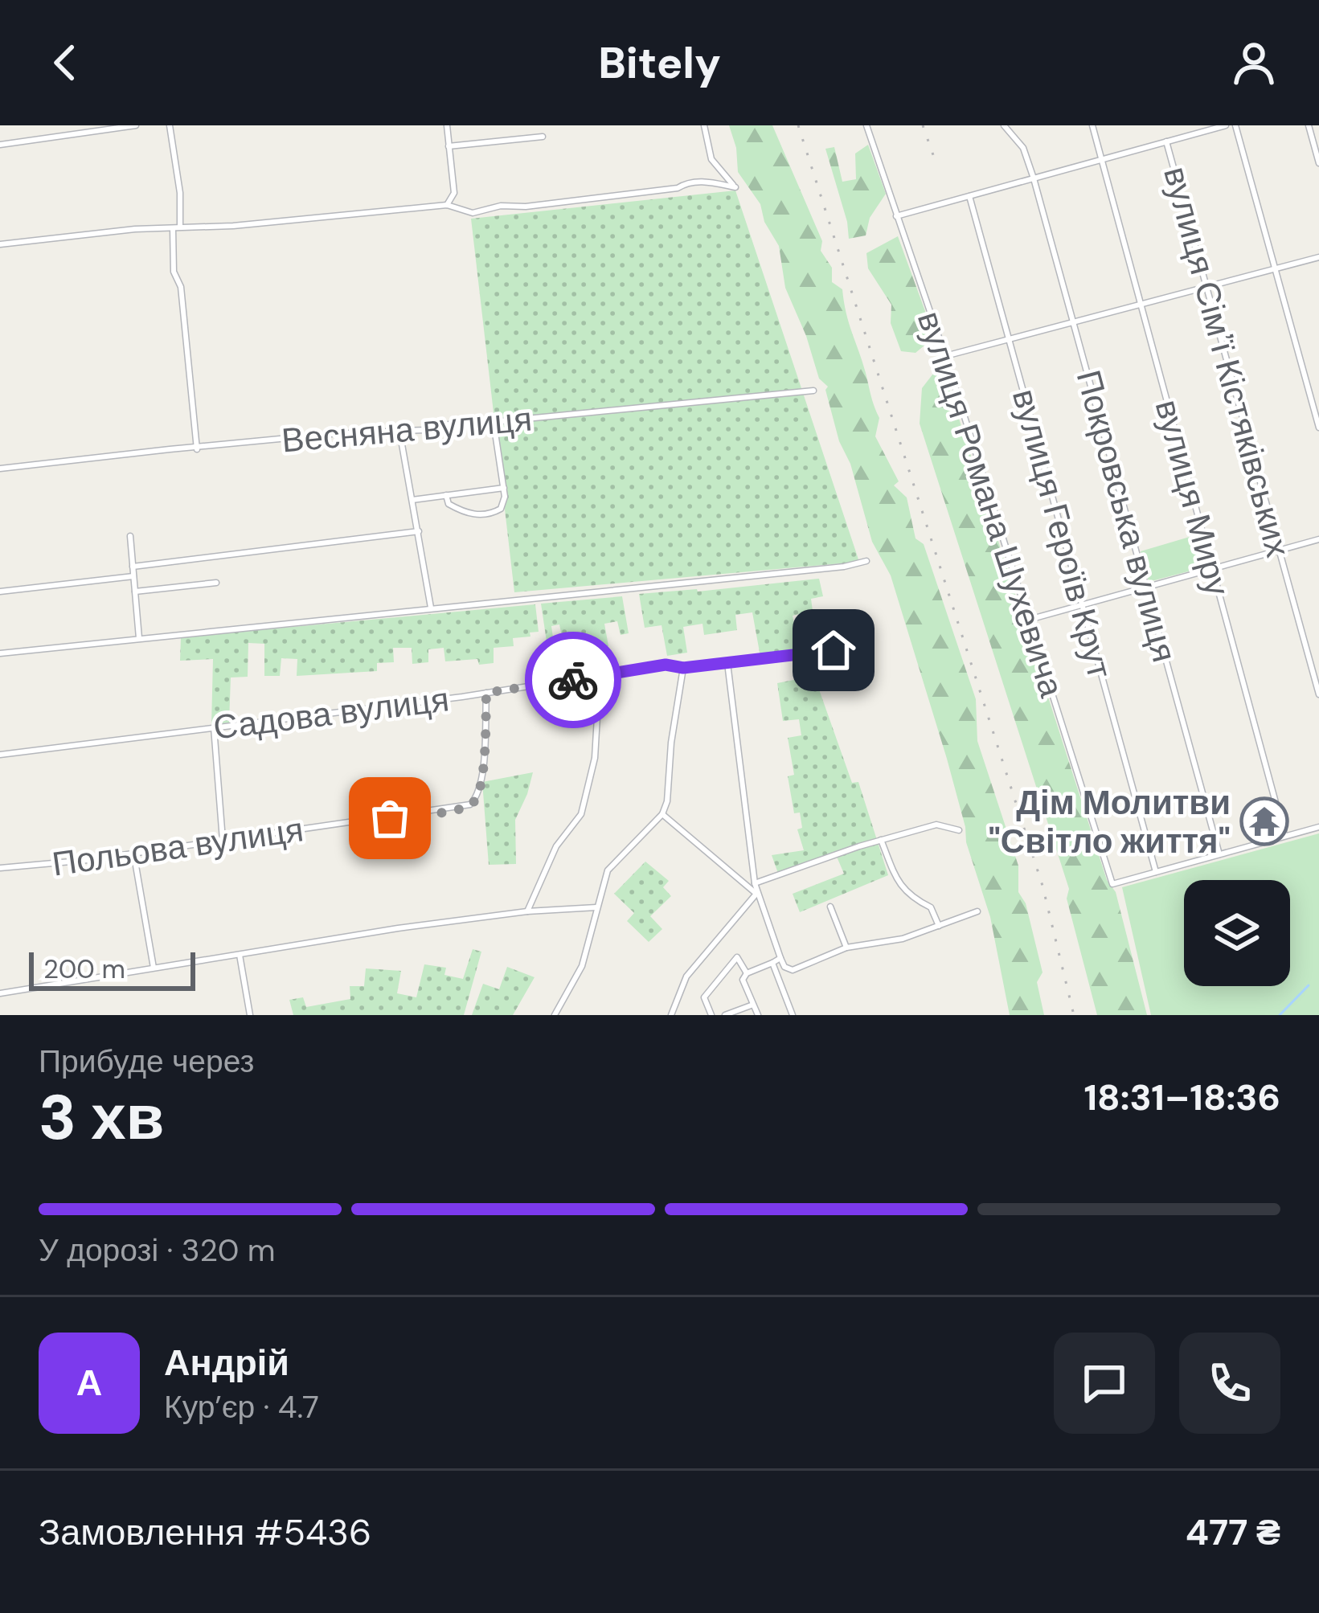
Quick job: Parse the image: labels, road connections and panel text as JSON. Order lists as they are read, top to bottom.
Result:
{
  "streets": {
    "street": [
      "вулиця Сімʼї Кістяківських",
      "Весняна вулиця",
      "вулиця Миру",
      "вулиця Романа Шухевича",
      "Покровська вулиця",
      "вулиця Героїв Крут",
      "Садова вулиця",
      "Польова вулиця"
    ]
  },
  "crossings": [
    ["вулиця Романа Шухевича", "вулиця Героїв Крут"],
    ["Садова вулиця", "Польова вулиця"]
  ],
  "places": {
    "temple": ["Дім Молитви \"Світло життя\""]
  },
  "scale_bar": "200 m",
  "page": {
    "header": "Bitely",
    "scale": "200 m",
    "heading": ["3 хв", "Прибуде через", "18:31–18:36"],
    "panel": [
      "Андрій",
      "Кур’єр · 4.7",
      "Замовлення #5436",
      "477 ₴"
    ],
    "bar": "У дорозі · 320 m",
    "round": "А"
  }
}
